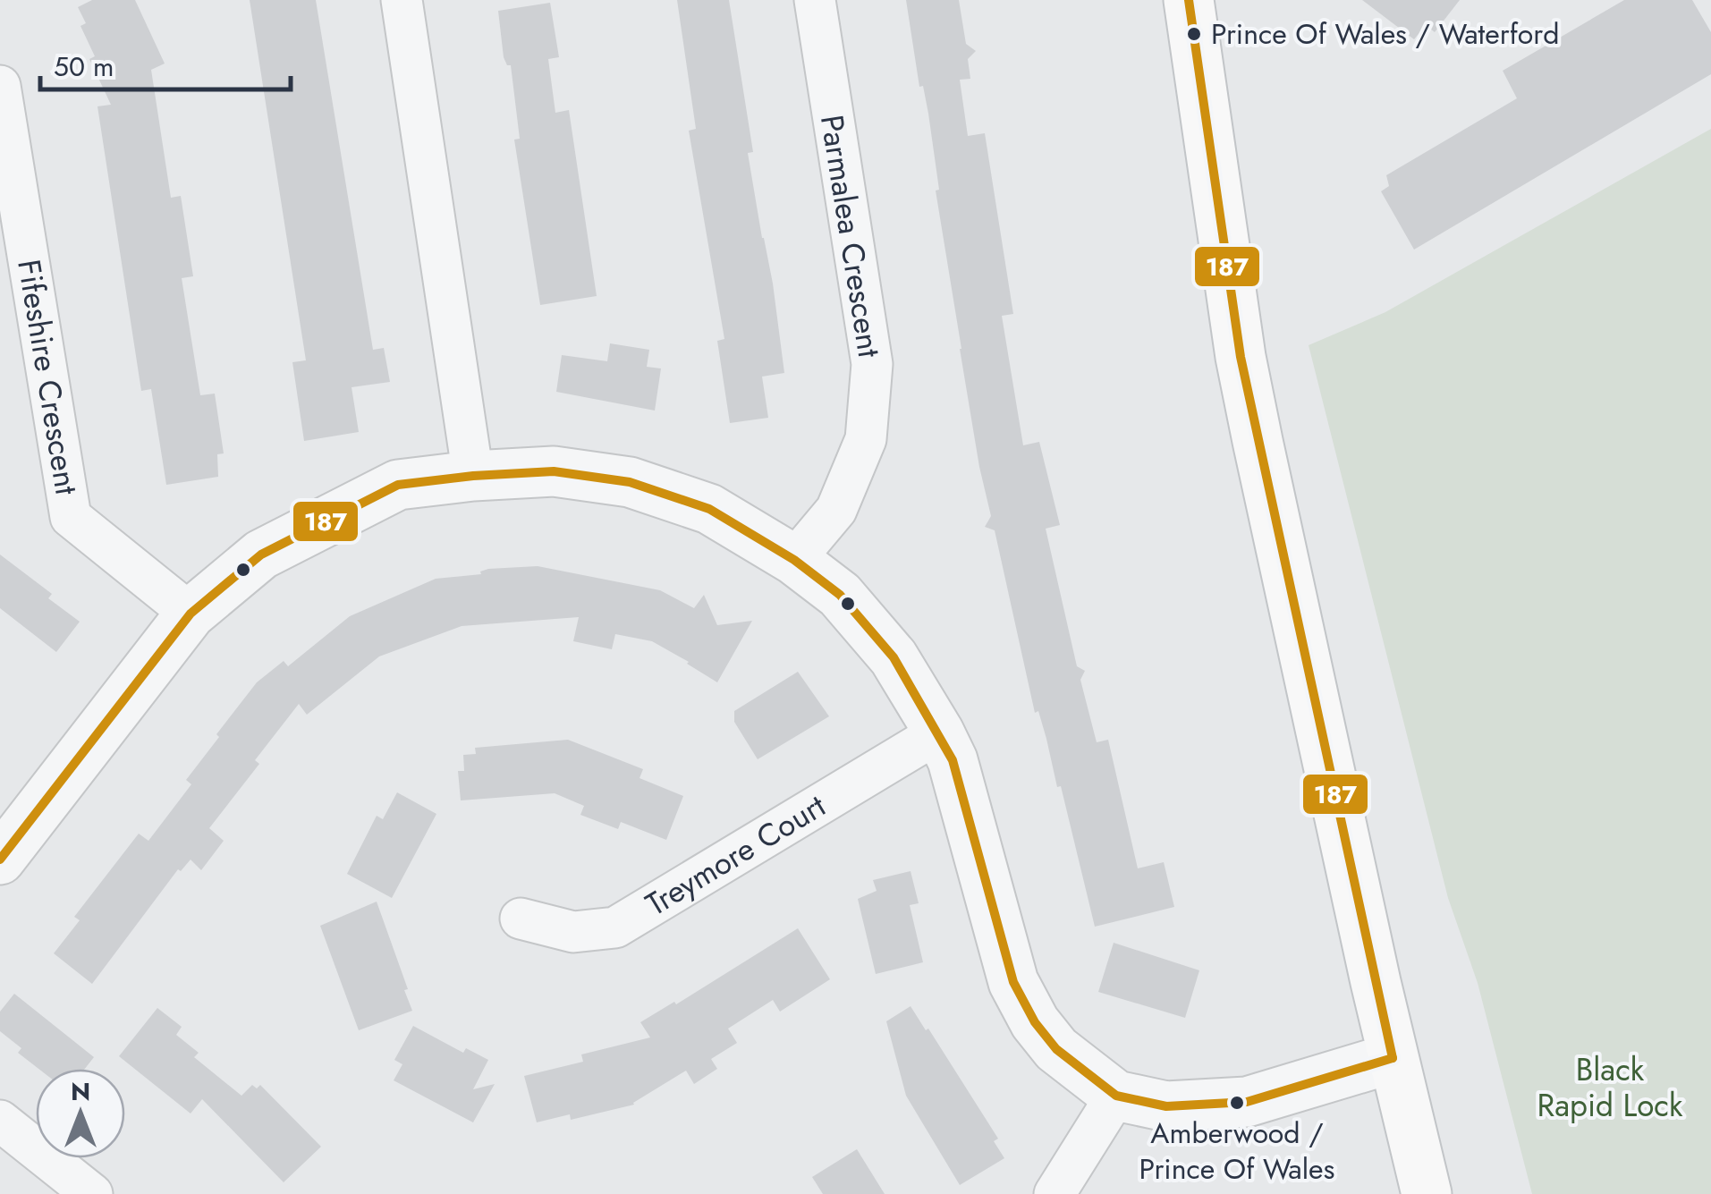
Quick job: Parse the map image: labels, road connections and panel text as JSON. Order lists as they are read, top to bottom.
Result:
{
  "streets": {
    "street": ["Parmalea Crescent", "Fifeshire Crescent", "Treymore Court"]
  },
  "parks": ["Black Rapid Lock"],
  "places": ["Prince Of Wales / Waterford", "Amberwood / Prince Of Wales"],
  "lines": ["transit line 187"],
  "scale_bar": "50 m",
  "north": "top"
}
